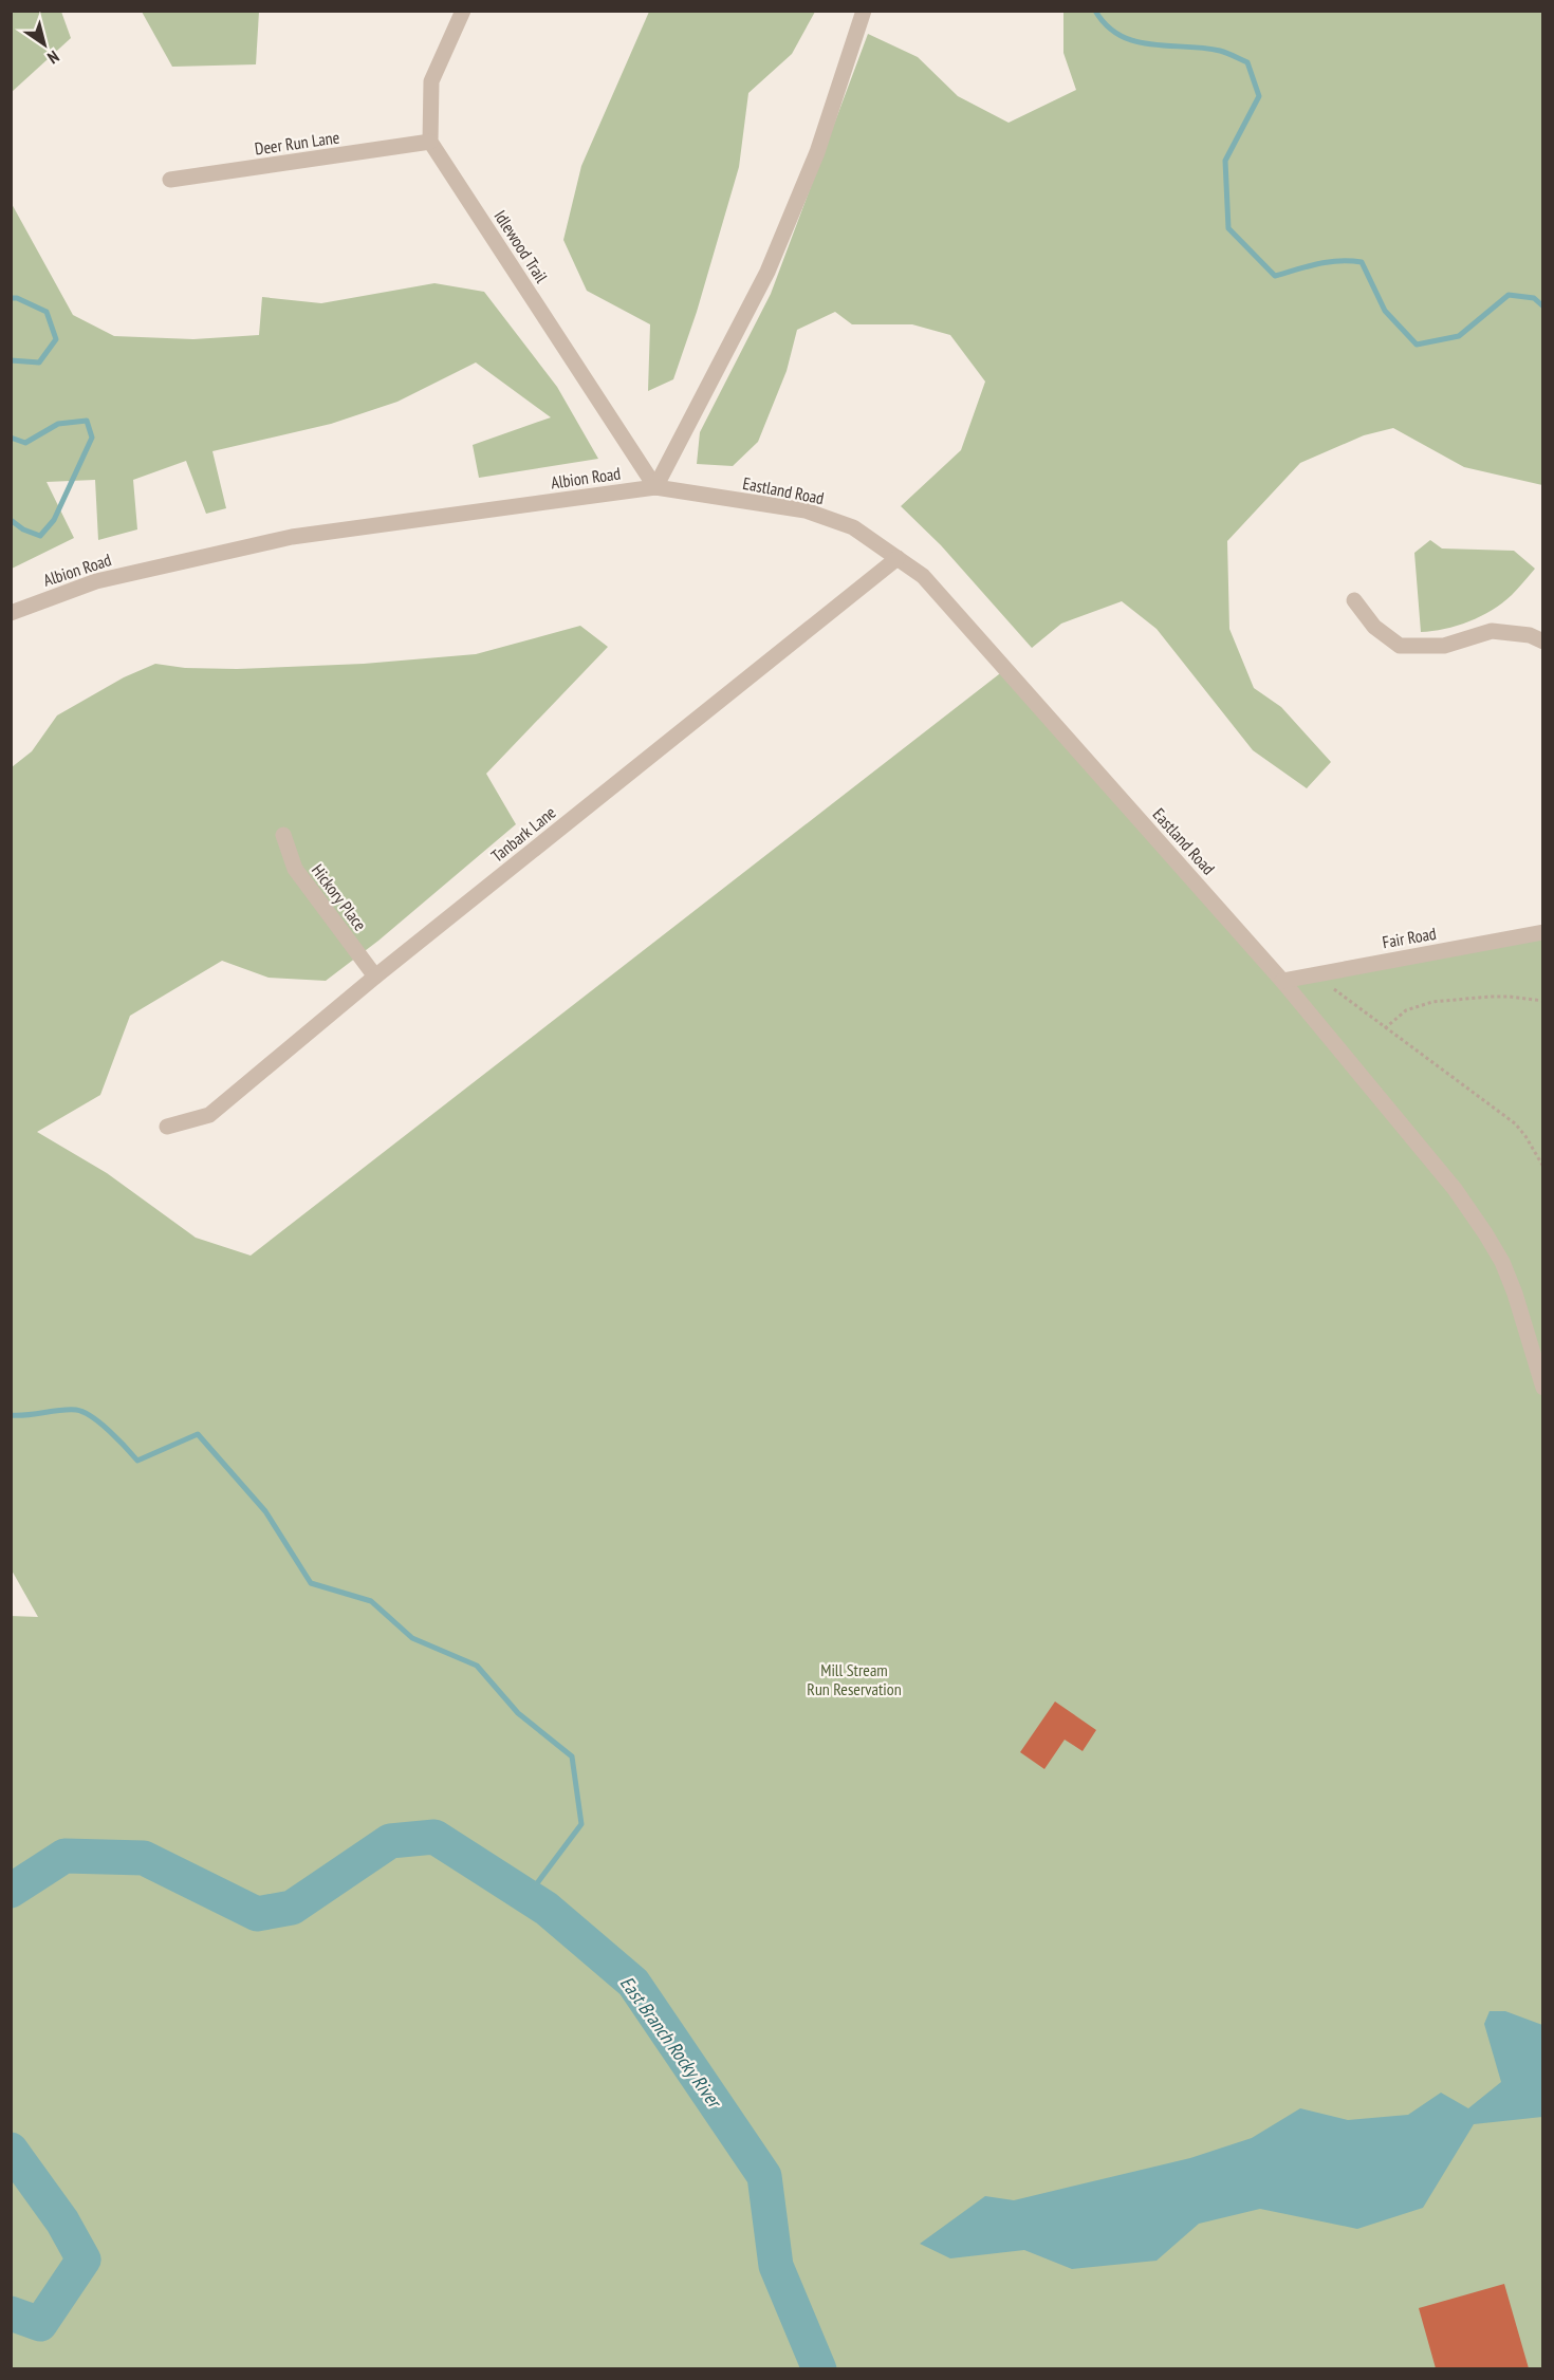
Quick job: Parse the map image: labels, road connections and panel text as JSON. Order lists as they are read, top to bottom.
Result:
{
  "streets": {
    "street": [
      "Deer Run Lane",
      "Idlewood Trail",
      "Albion Road",
      "Eastland Road",
      "Tanbark Lane",
      "Hickory Place",
      "Fair Road"
    ]
  },
  "crossings": [
    ["Deer Run Lane", "Idlewood Trail"],
    ["Idlewood Trail", "Albion Road"],
    ["Idlewood Trail", "Eastland Road"],
    ["Albion Road", "Eastland Road"],
    ["Eastland Road", "Tanbark Lane"],
    ["Eastland Road", "Fair Road"],
    ["Tanbark Lane", "Hickory Place"]
  ],
  "water": ["East Branch Rocky River"],
  "parks": ["Mill Stream Run Reservation"],
  "north": "bottom right"
}
